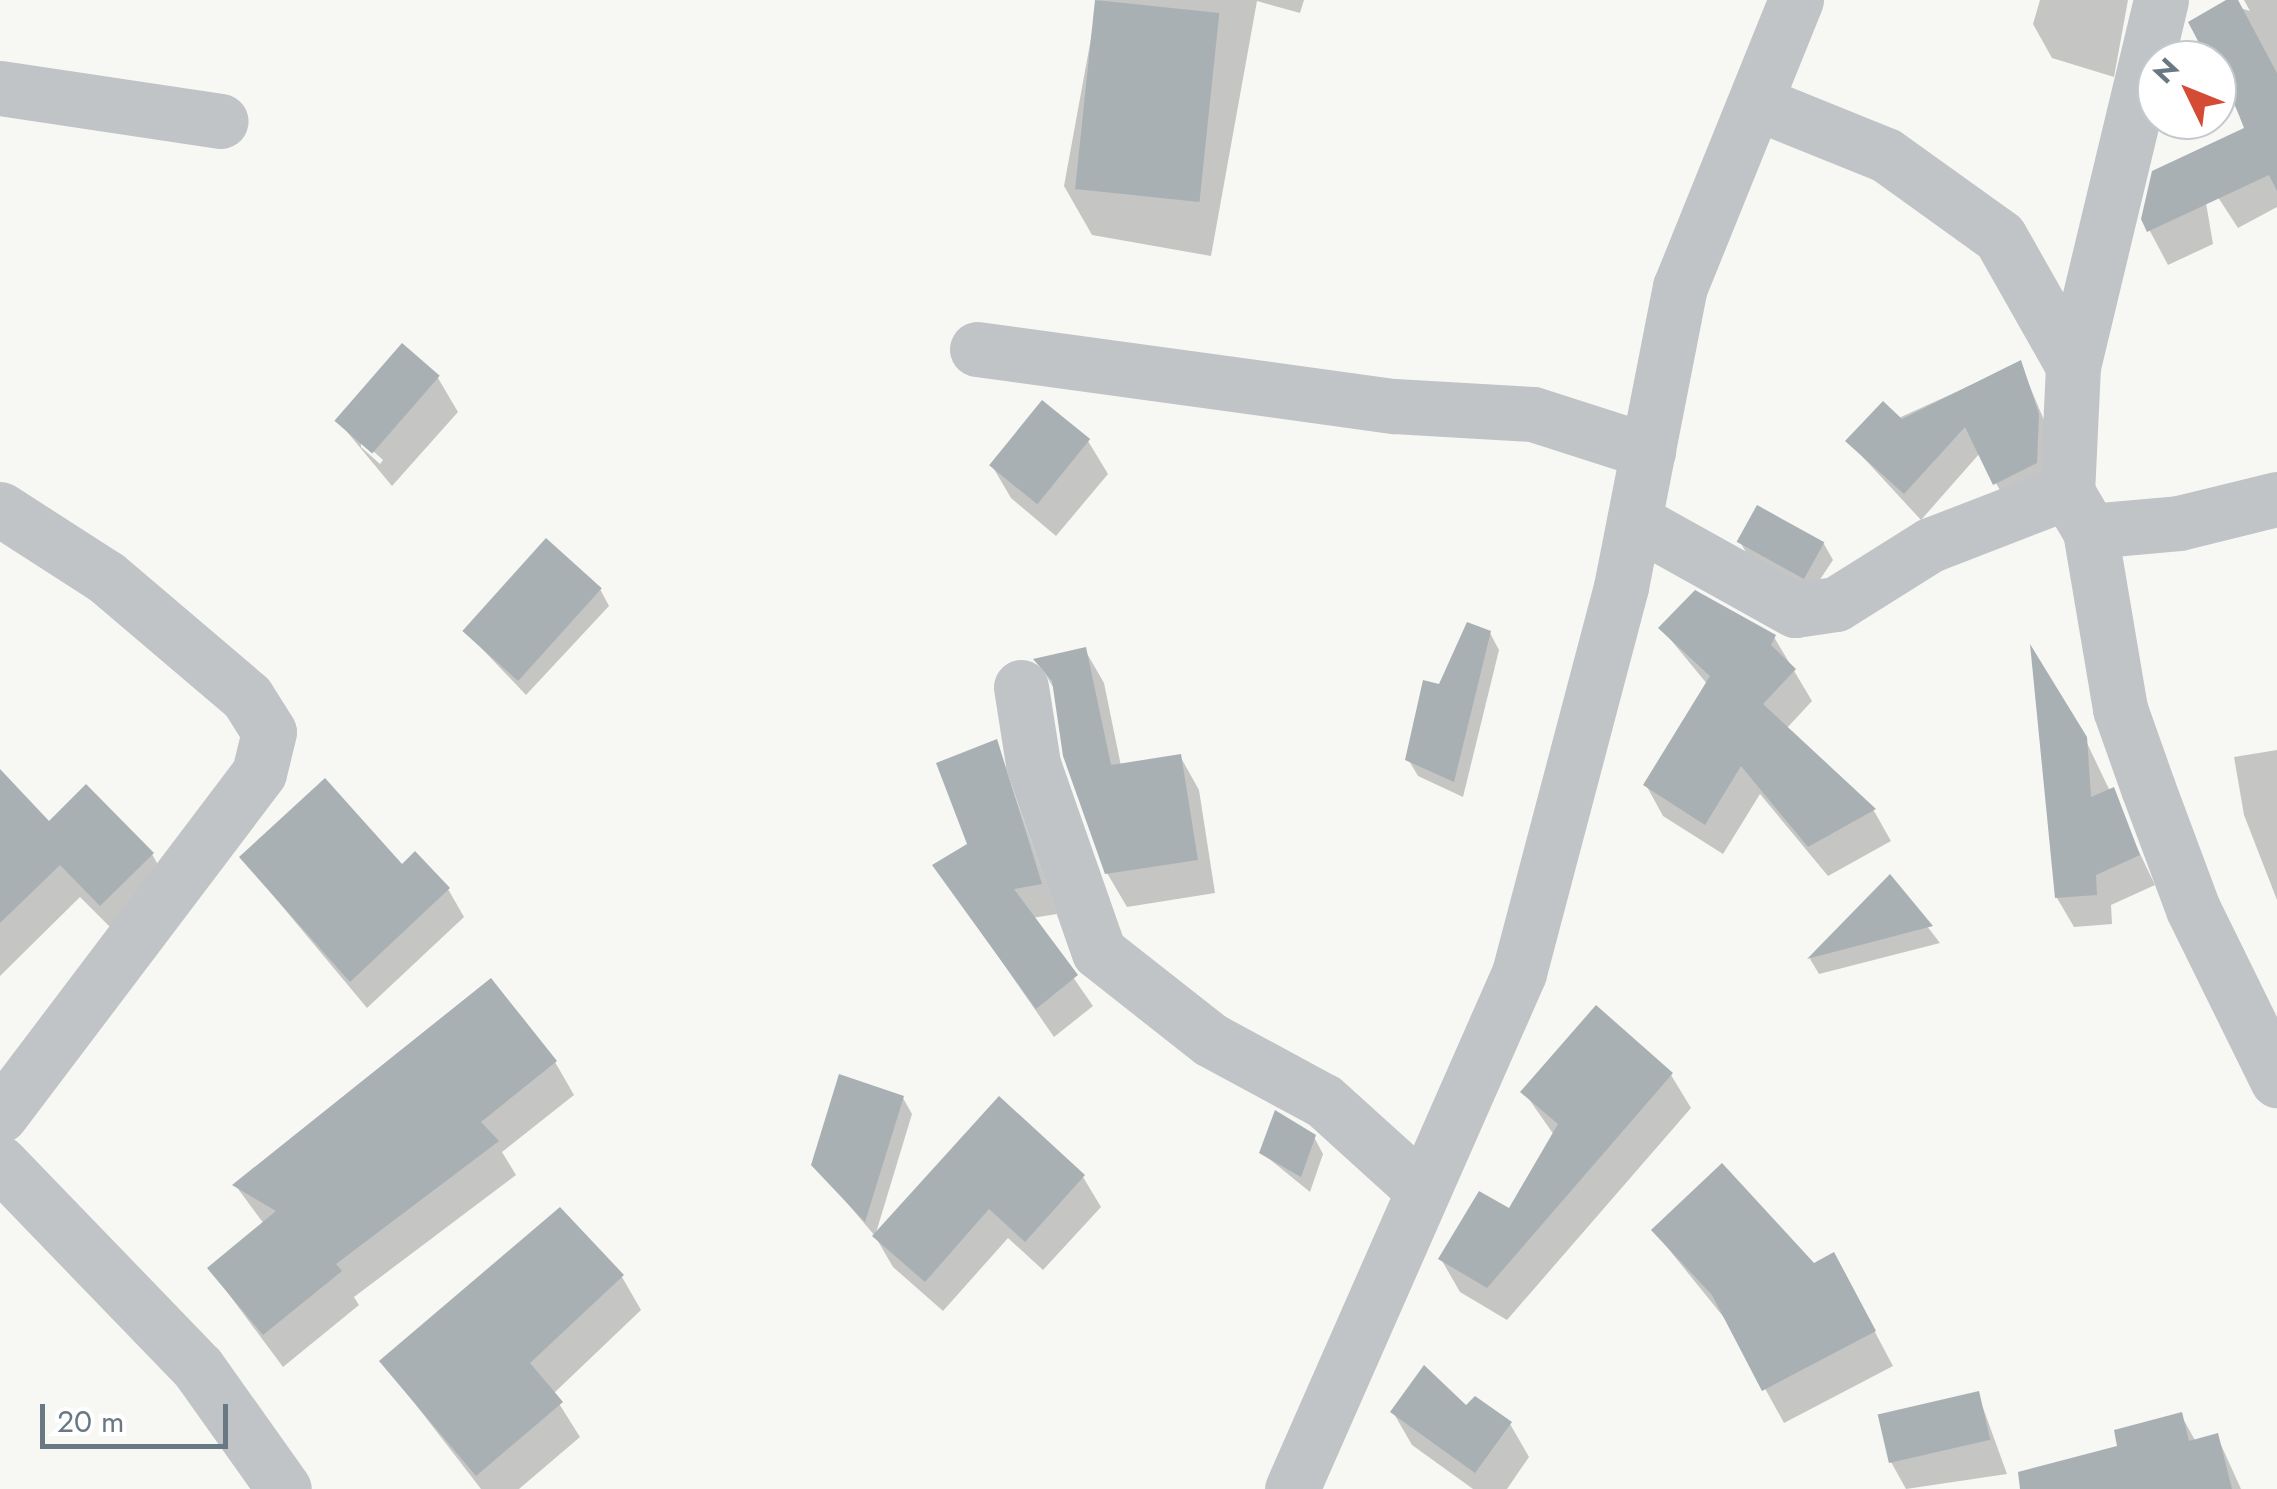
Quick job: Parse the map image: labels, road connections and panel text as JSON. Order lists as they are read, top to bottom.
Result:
{
  "scale_bar": "20 m",
  "north": "top left"
}
